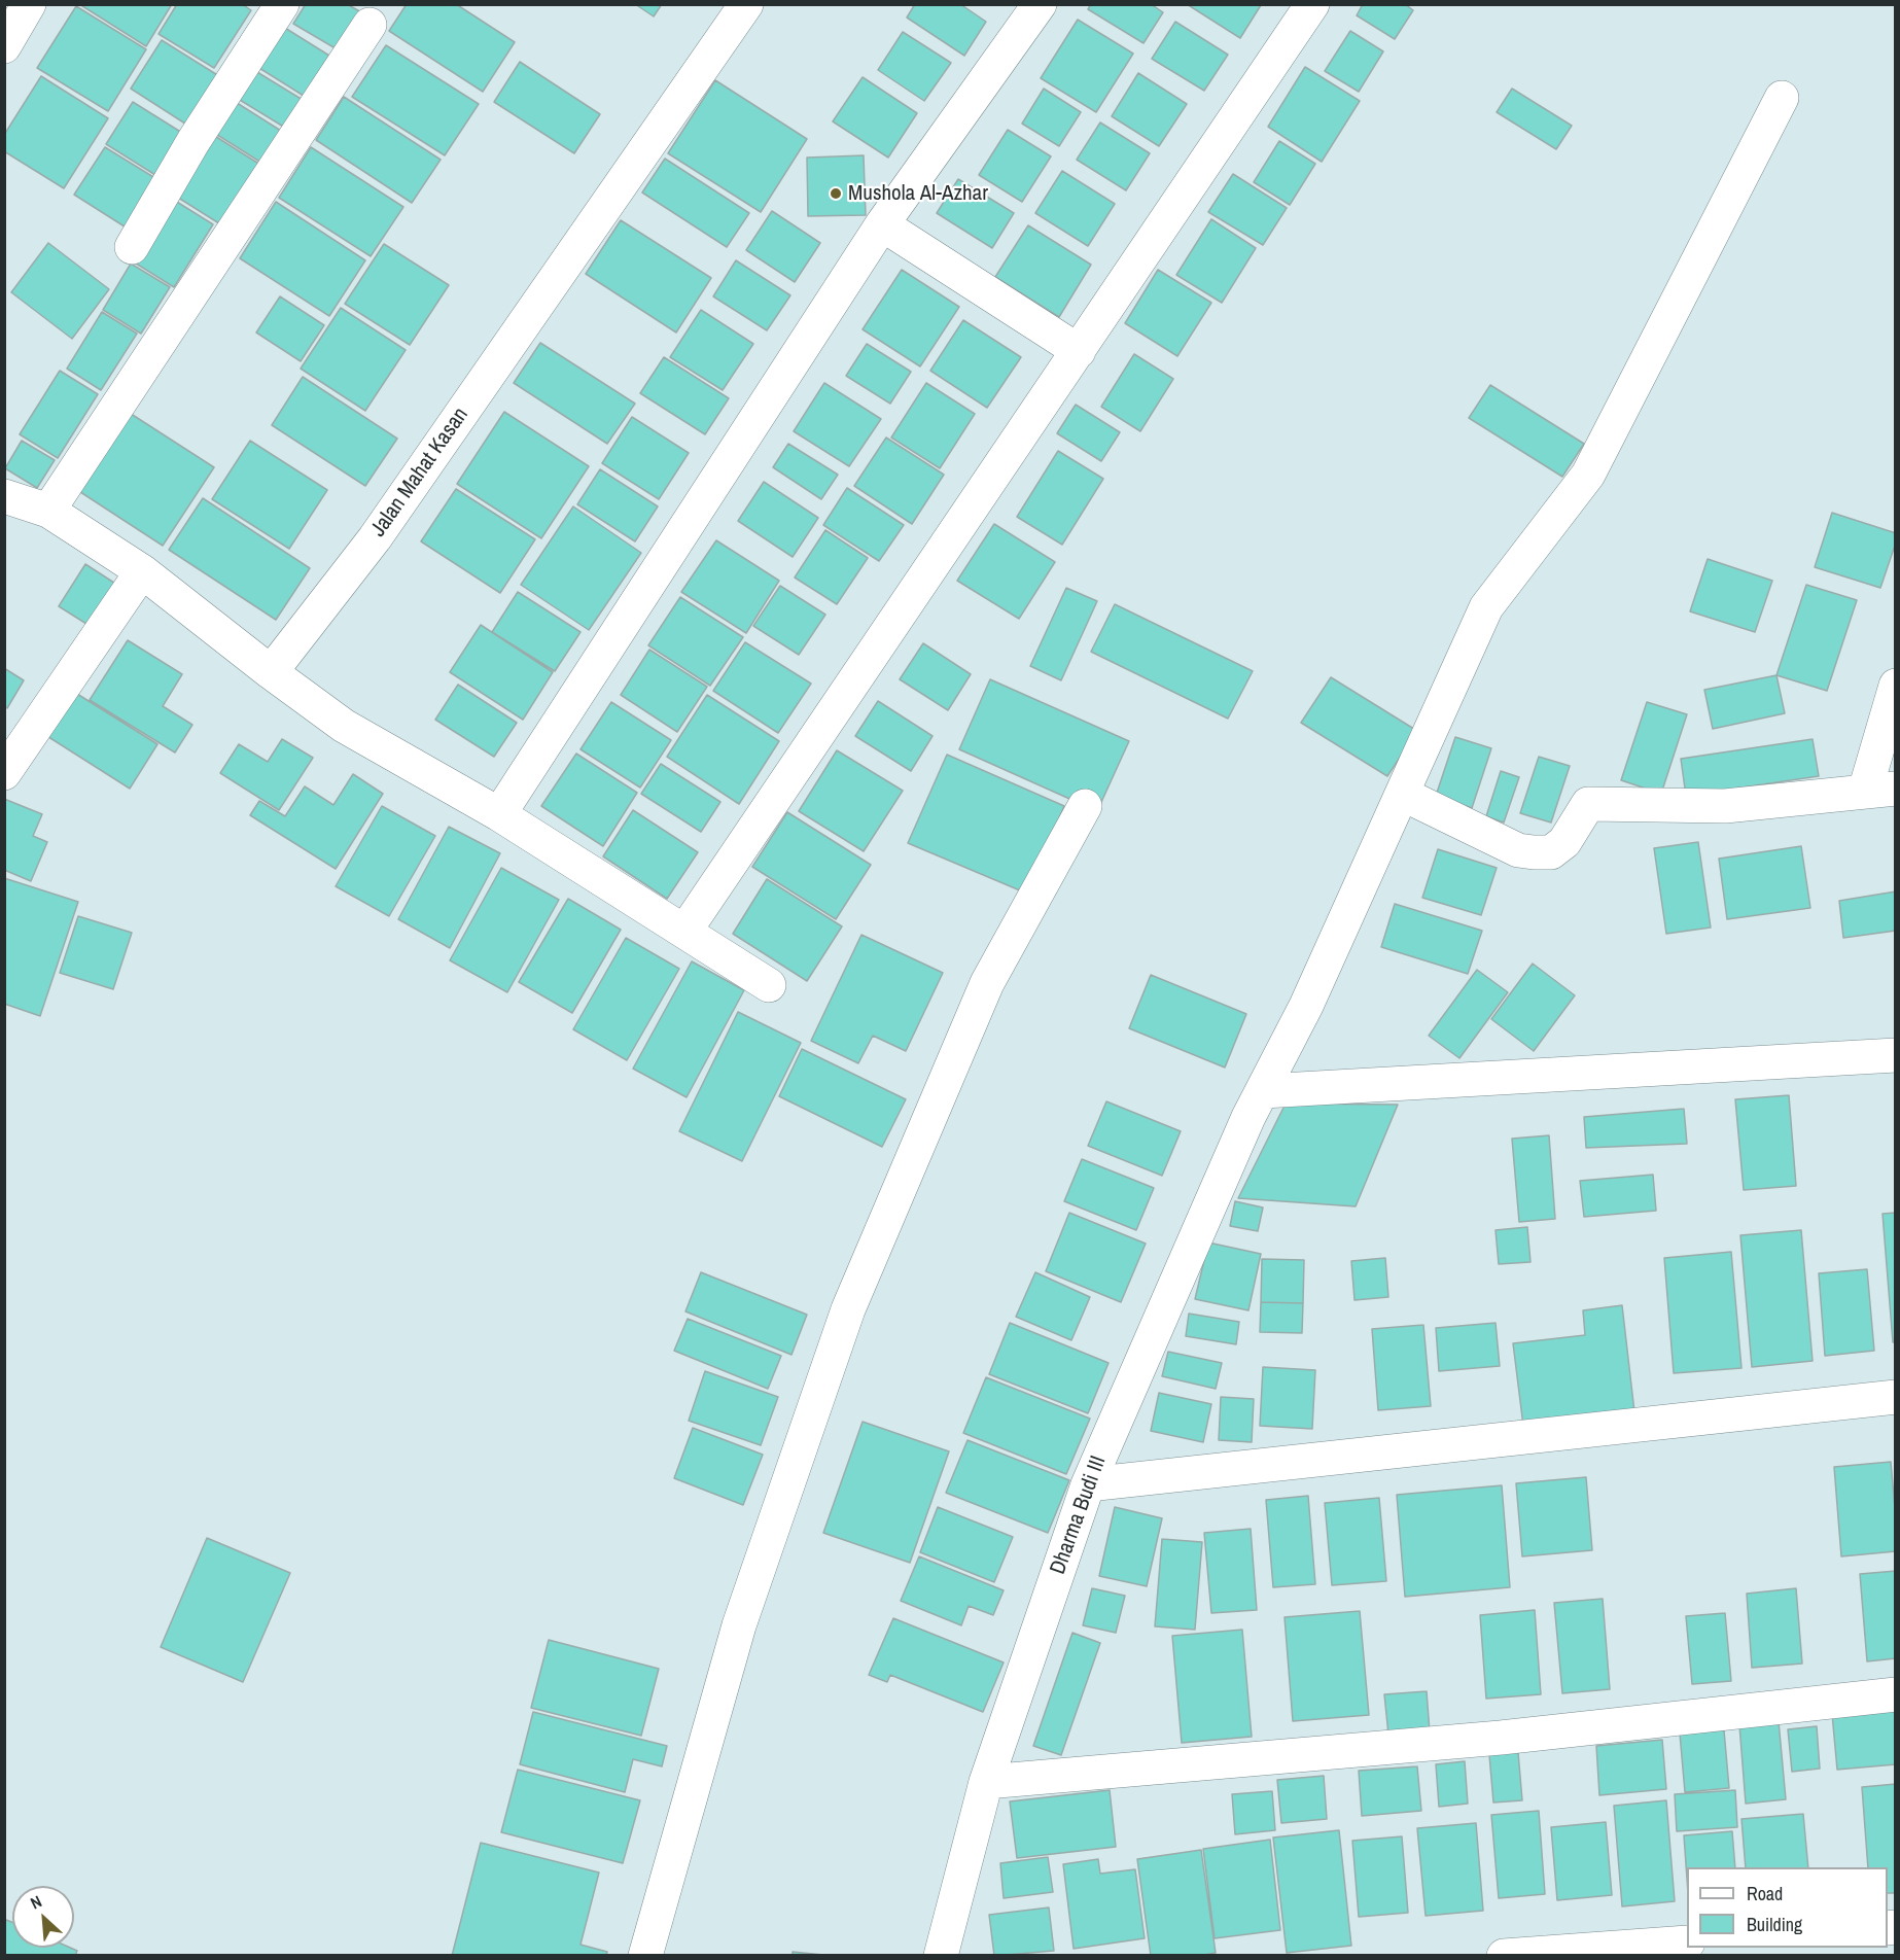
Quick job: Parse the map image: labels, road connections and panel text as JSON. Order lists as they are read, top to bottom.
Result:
{
  "streets": {
    "street": ["Jalan Mahat Kasan", "Dharma Budi III"]
  },
  "places": ["Mushola Al-Azhar"],
  "legend": ["Road", "Building"],
  "north": "top left"
}
